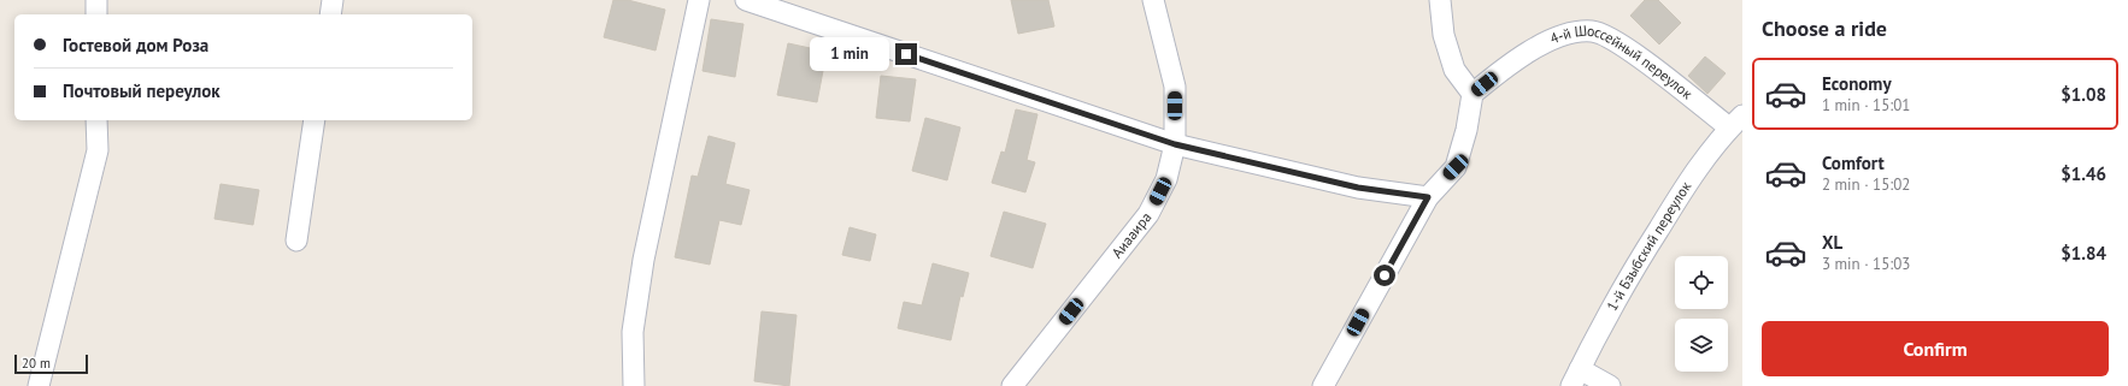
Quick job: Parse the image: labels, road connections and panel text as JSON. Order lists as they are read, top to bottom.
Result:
{
  "streets": {
    "street": ["4-й Шоссейный переулок", "Аиааира", "1-й Бзыбский переулок"]
  },
  "crossings": [
    ["4-й Шоссейный переулок", "1-й Бзыбский переулок"]
  ],
  "scale_bar": "20 m",
  "page": {
    "heading": "Choose a ride",
    "banner": ["Гостевой дом Роза", "Почтовый переулок"],
    "bubble": "1 min",
    "list": [
      {
        "name": "Economy",
        "note": "1 min · 15:01",
        "value": "$1.08"
      },
      {
        "name": "Comfort",
        "note": "2 min · 15:02",
        "value": "$1.46"
      },
      {
        "name": "XL",
        "note": "3 min · 15:03",
        "value": "$1.84"
      }
    ],
    "buttons": "Confirm",
    "scale": "20 m"
  }
}
